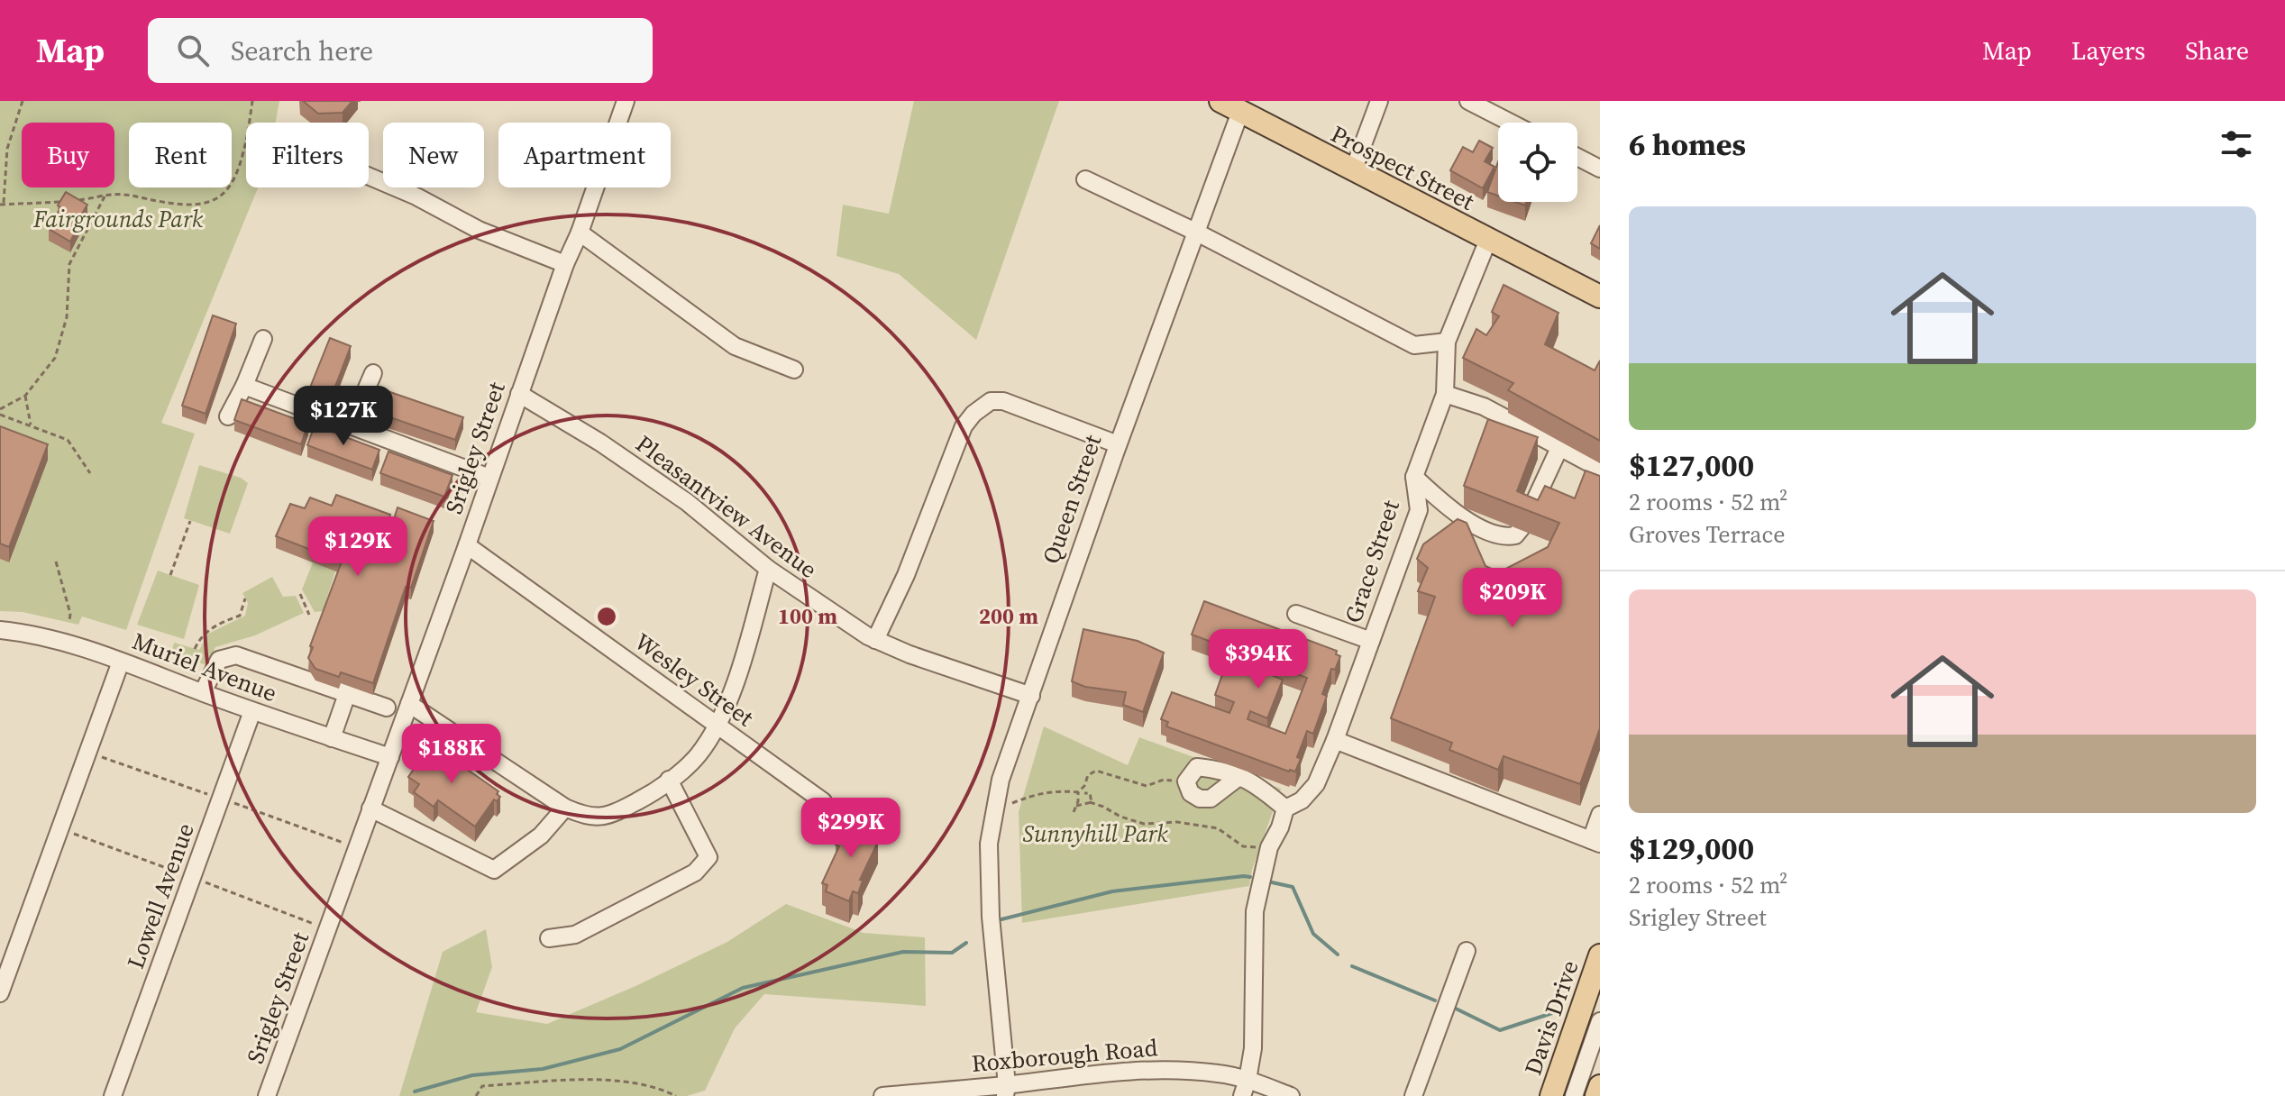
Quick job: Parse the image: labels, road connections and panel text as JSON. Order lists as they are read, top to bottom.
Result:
{
  "streets": {
    "main road": ["Prospect Street", "Davis Drive"],
    "street": [
      "Srigley Street",
      "Queen Street",
      "Pleasantview Avenue",
      "Grace Street",
      "Muriel Avenue",
      "Wesley Street",
      "Lowell Avenue",
      "Roxborough Road"
    ]
  },
  "crossings": [
    ["Prospect Street", "Queen Street"],
    ["Prospect Street", "Grace Street"],
    ["Srigley Street", "Pleasantview Avenue"],
    ["Srigley Street", "Muriel Avenue"],
    ["Srigley Street", "Wesley Street"],
    ["Queen Street", "Pleasantview Avenue"],
    ["Queen Street", "Roxborough Road"],
    ["Muriel Avenue", "Lowell Avenue"]
  ],
  "parks": ["Fairgrounds Park", "Sunnyhill Park"],
  "page": {
    "header": "Map",
    "search": "Search here",
    "nav": ["Map", "Layers", "Share"],
    "heading": "6 homes",
    "chip": [
      "Buy",
      "Rent",
      "Filters",
      "New",
      "Apartment"
    ],
    "list": [
      {
        "name": "$127,000",
        "note": "2 rooms · 52 m² · Groves Terrace"
      },
      {
        "name": "$129,000",
        "note": "2 rooms · 52 m² · Srigley Street"
      }
    ],
    "price": [
      "$127K",
      "$129K",
      "$209K",
      "$394K",
      "$188K",
      "$299K"
    ]
  },
  "rings": ["100 m", "200 m"]
}
